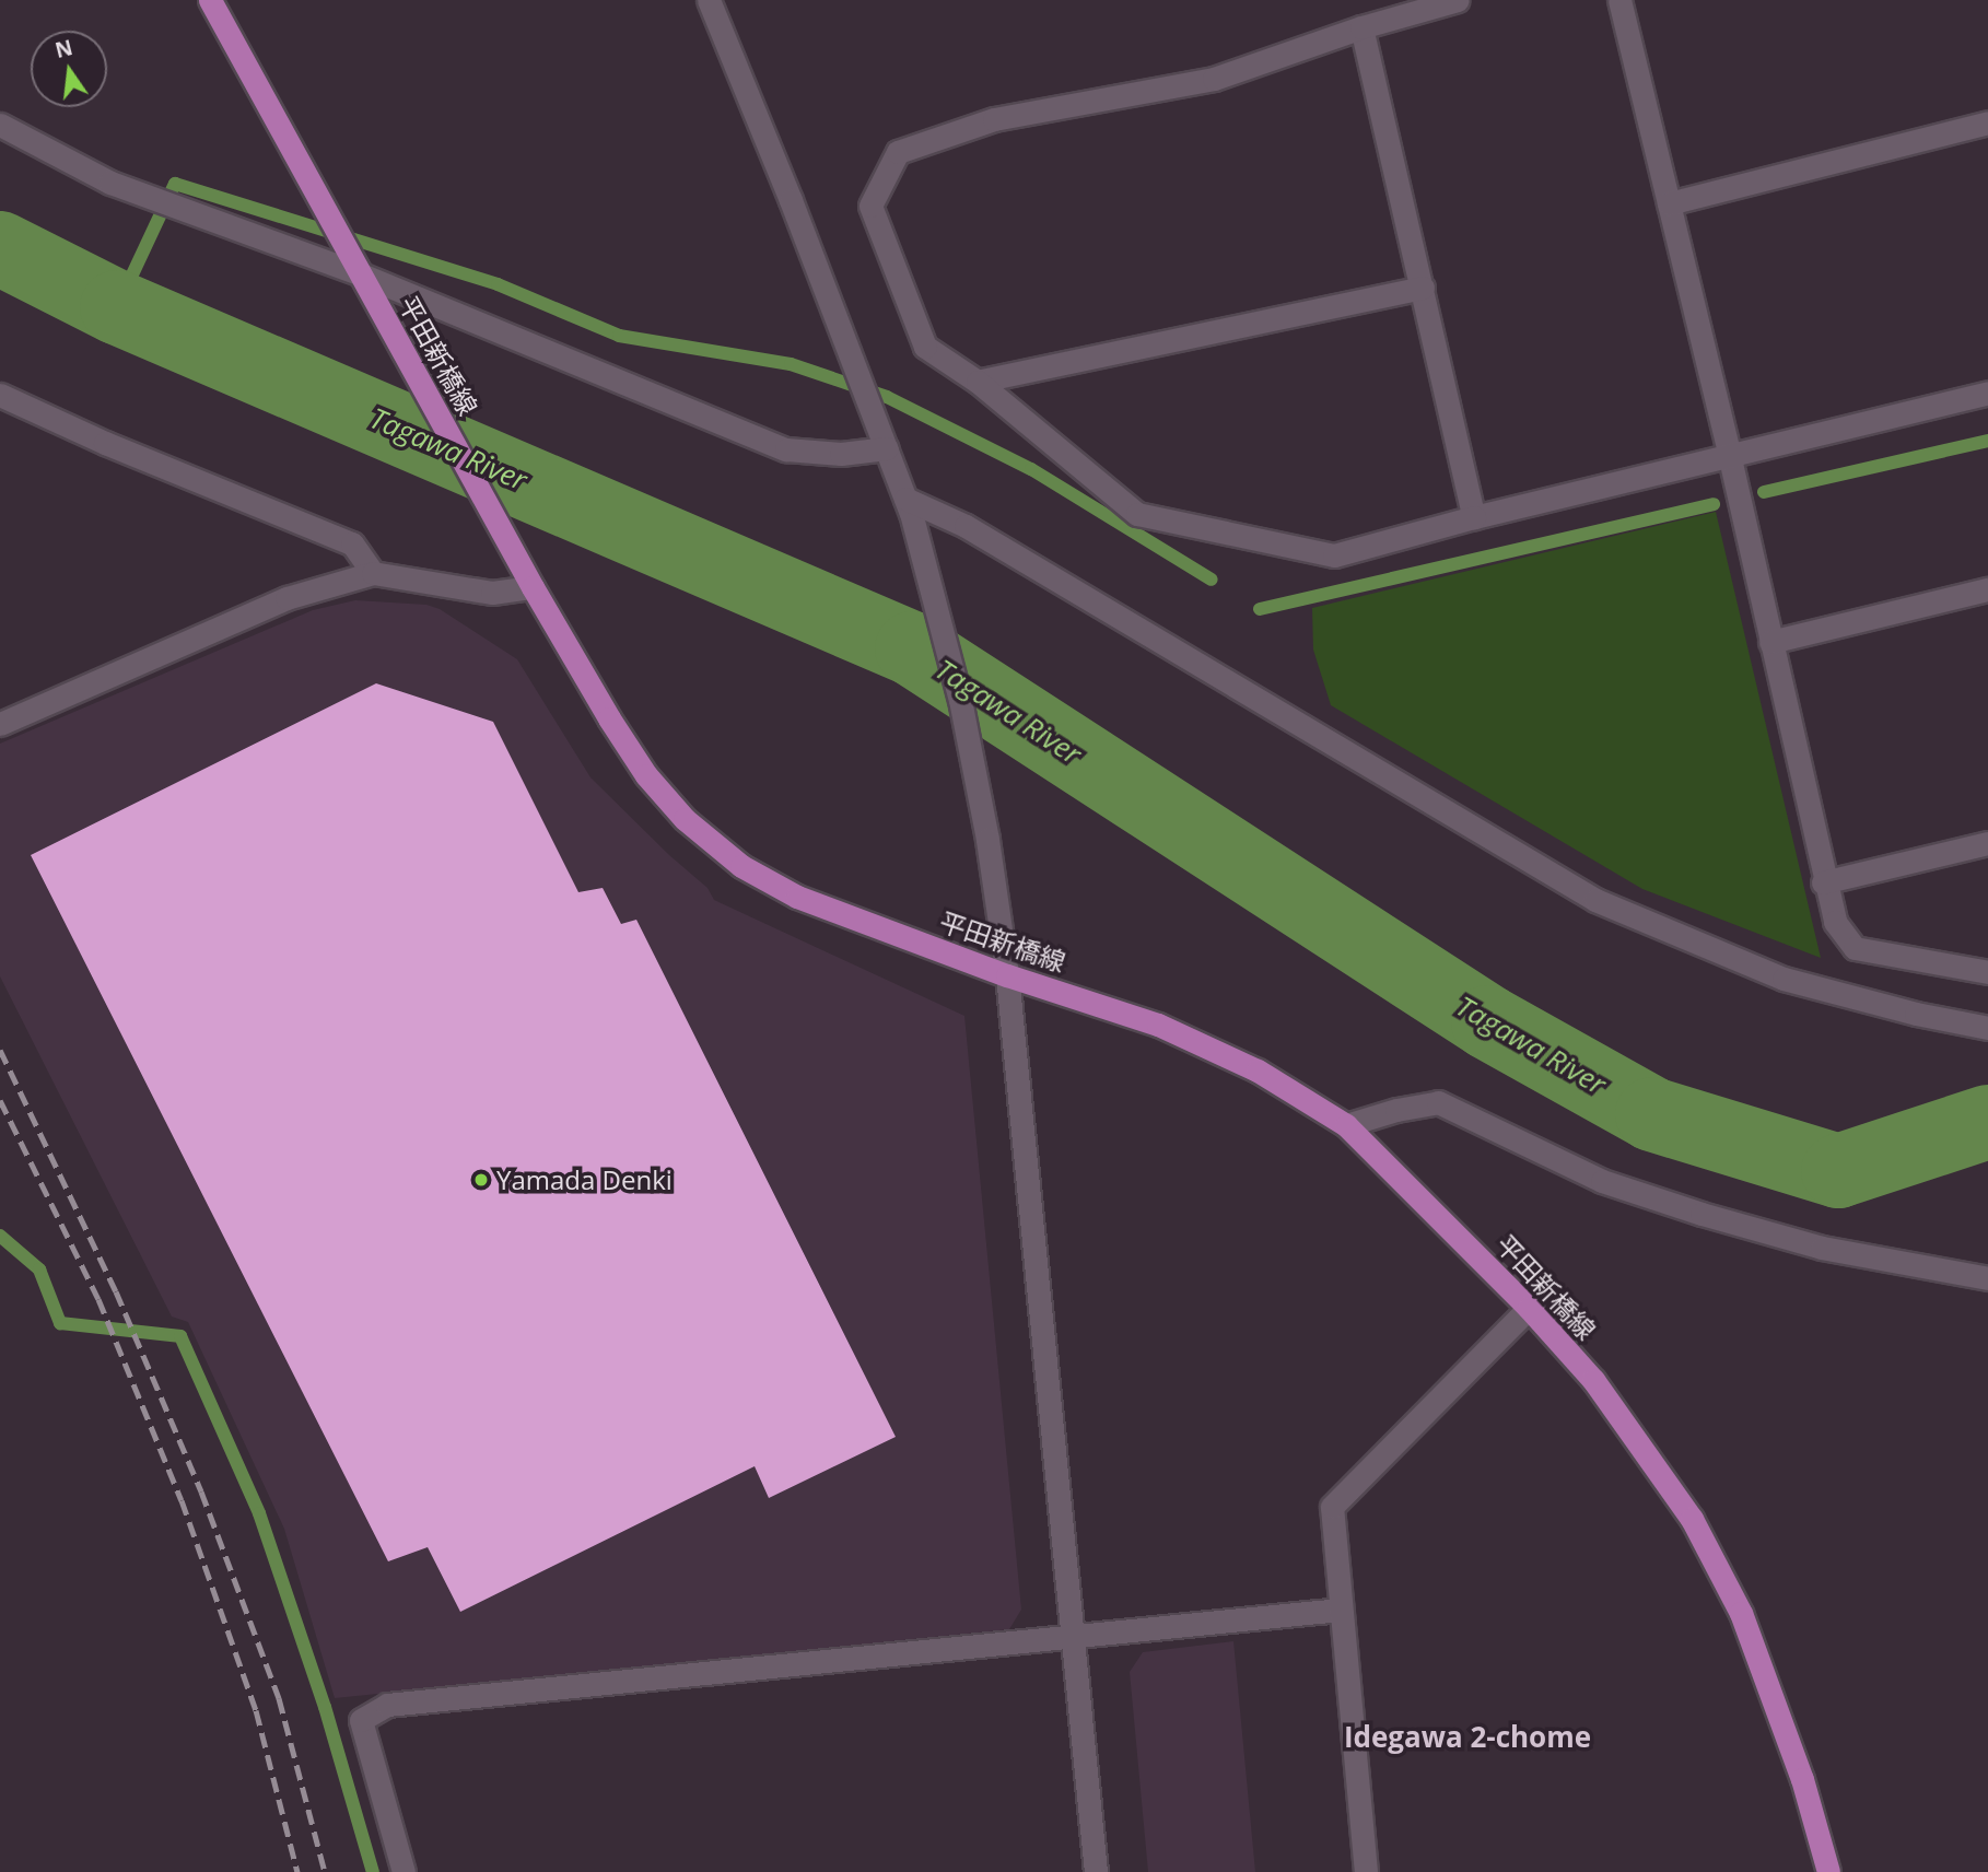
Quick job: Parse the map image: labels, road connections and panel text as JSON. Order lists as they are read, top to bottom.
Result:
{
  "streets": {
    "main road": ["平田新橋線"]
  },
  "districts": ["Idegawa 2-chome"],
  "water": ["Tagawa River"],
  "places": ["Yamada Denki"],
  "north": "top"
}
